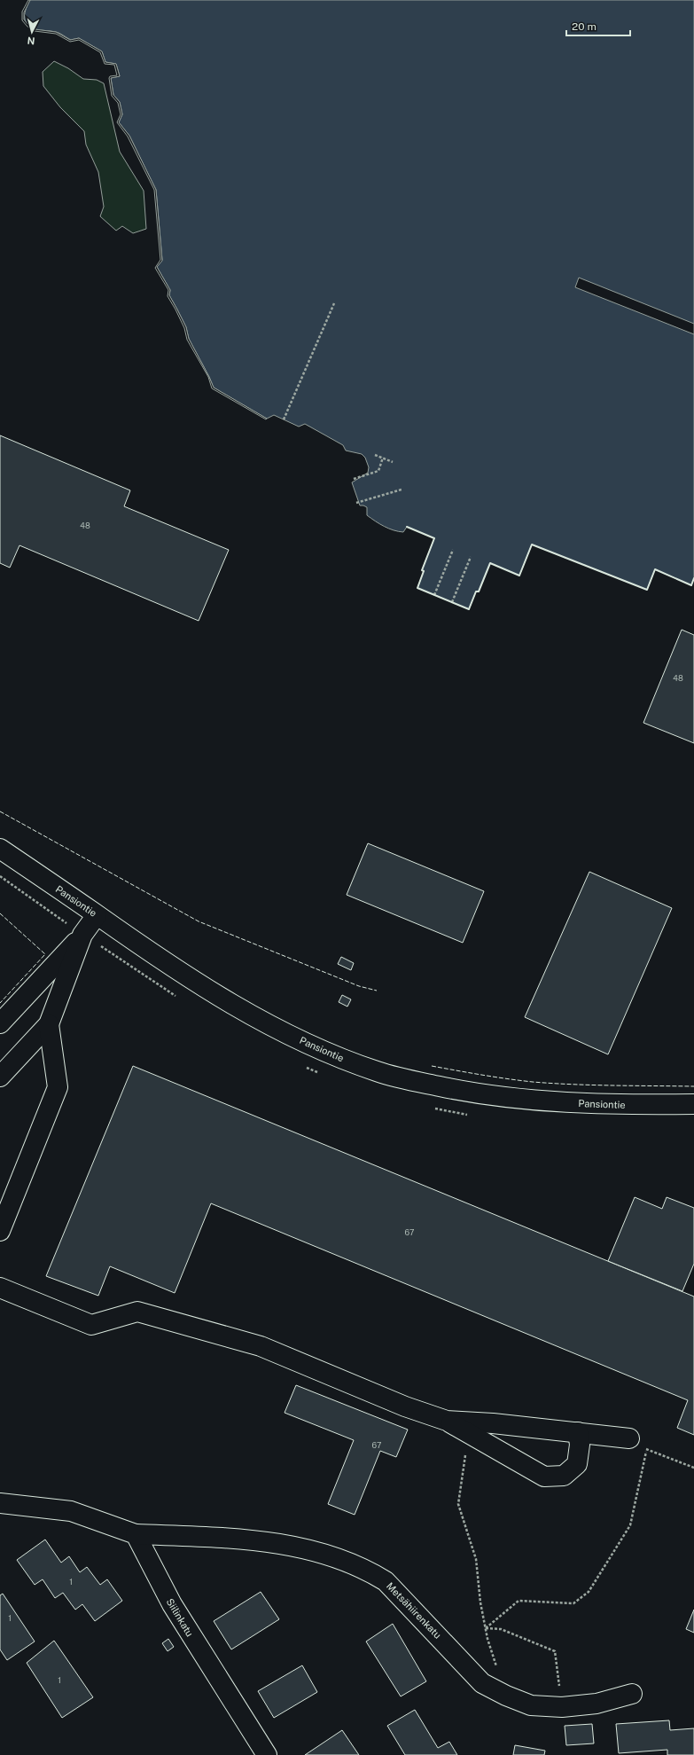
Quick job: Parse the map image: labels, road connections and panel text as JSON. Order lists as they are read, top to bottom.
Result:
{
  "streets": {
    "street": ["Pansiontie", "Metsähiirenkatu", "Siilinkatu"]
  },
  "crossings": [
    ["Metsähiirenkatu", "Siilinkatu"]
  ],
  "house_numbers": [
    "48",
    "48",
    "67",
    "67",
    "1",
    "1",
    "1"
  ],
  "scale_bar": "20 m",
  "north": "bottom"
}
